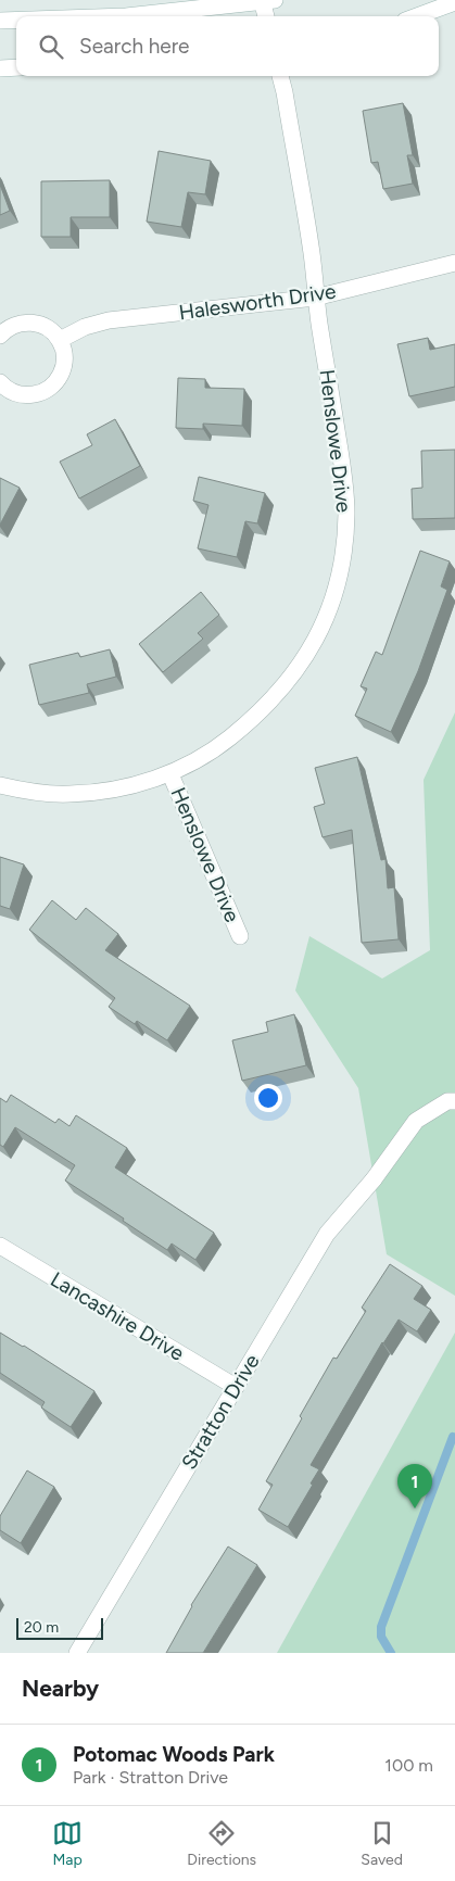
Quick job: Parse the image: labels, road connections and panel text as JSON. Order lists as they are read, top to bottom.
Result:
{
  "streets": {
    "street": [
      "Halesworth Drive",
      "Henslowe Drive",
      "Lancashire Drive",
      "Stratton Drive"
    ]
  },
  "crossings": [
    ["Halesworth Drive", "Henslowe Drive"],
    ["Lancashire Drive", "Stratton Drive"]
  ],
  "scale_bar": "20 m",
  "page": {
    "search": "Search here",
    "pins": "1",
    "scale": "20 m",
    "heading": "Nearby",
    "list": [
      {
        "mark": "1",
        "name": "Potomac Woods Park",
        "note": "Park · Stratton Drive",
        "value": "100 m"
      }
    ],
    "nav": ["Map", "Directions", "Saved"]
  }
}
